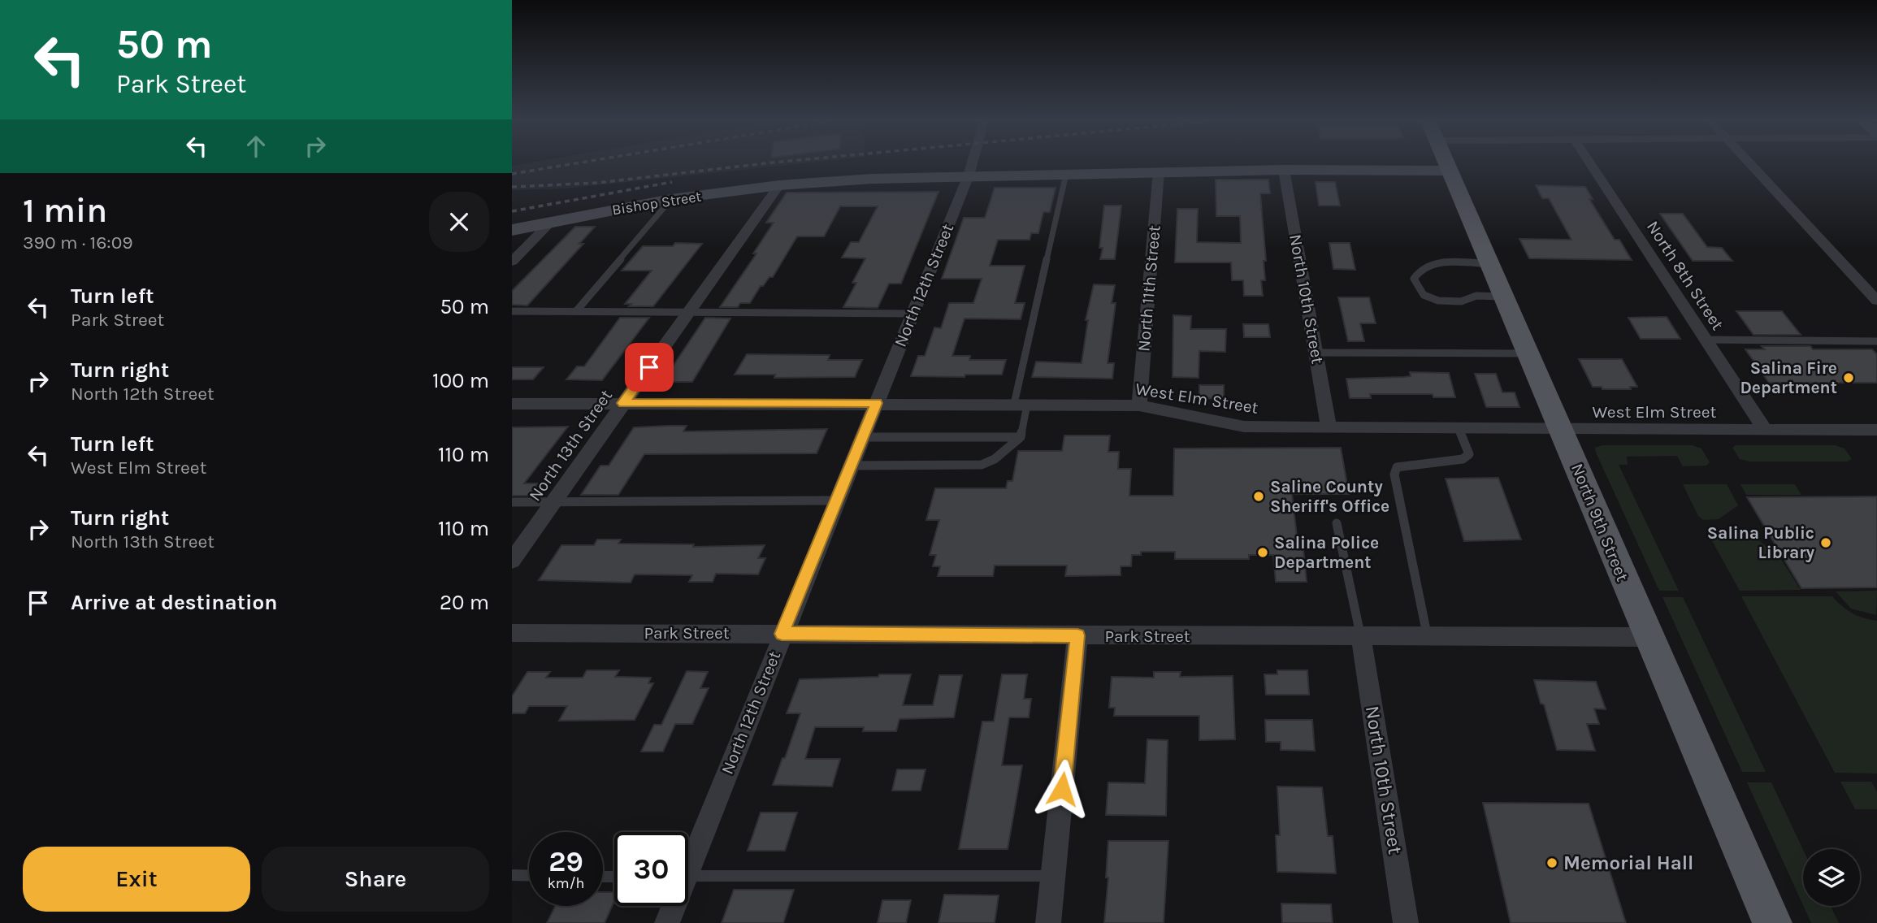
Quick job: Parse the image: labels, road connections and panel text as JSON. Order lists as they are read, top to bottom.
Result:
{
  "streets": {
    "main road": ["North 9th Street"],
    "street": [
      "Bishop Street",
      "North 8th Street",
      "North 12th Street",
      "North 11th Street",
      "North 10th Street",
      "West Elm Street",
      "North 13th Street",
      "Park Street"
    ]
  },
  "crossings": [
    ["Bishop Street", "North 12th Street"],
    ["Bishop Street", "North 11th Street"],
    ["Bishop Street", "North 10th Street"],
    ["Bishop Street", "North 13th Street"],
    ["Bishop Street", "North 9th Street"],
    ["North 8th Street", "West Elm Street"],
    ["North 12th Street", "West Elm Street"],
    ["North 12th Street", "Park Street"],
    ["North 11th Street", "West Elm Street"],
    ["North 10th Street", "West Elm Street"],
    ["North 10th Street", "Park Street"],
    ["West Elm Street", "North 13th Street"],
    ["West Elm Street", "North 9th Street"],
    ["North 9th Street", "Park Street"]
  ],
  "places": [
    "Salina Fire Department",
    "Saline County Sheriff's Office",
    "Salina Public Library",
    "Salina Police Department",
    "Memorial Hall"
  ],
  "page": {
    "turn": ["50 m", "Park Street"],
    "heading": ["1 min", "390 m · 16:09"],
    "list": [
      {
        "name": "Turn left",
        "note": "Park Street",
        "value": "50 m"
      },
      {
        "name": "Turn right",
        "note": "North 12th Street",
        "value": "100 m"
      },
      {
        "name": "Turn left",
        "note": "West Elm Street",
        "value": "110 m"
      },
      {
        "name": "Turn right",
        "note": "North 13th Street",
        "value": "110 m"
      },
      {
        "name": "Arrive at destination",
        "value": "20 m"
      }
    ],
    "speed": "29 km/h",
    "limit": "30",
    "buttons": ["Exit", "Share"]
  }
}
